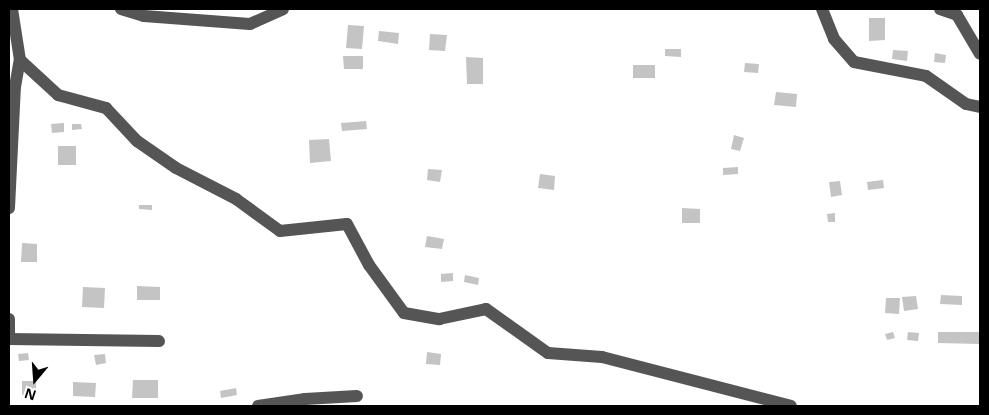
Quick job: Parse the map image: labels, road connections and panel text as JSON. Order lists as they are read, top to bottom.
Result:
{
  "north": "bottom"
}
